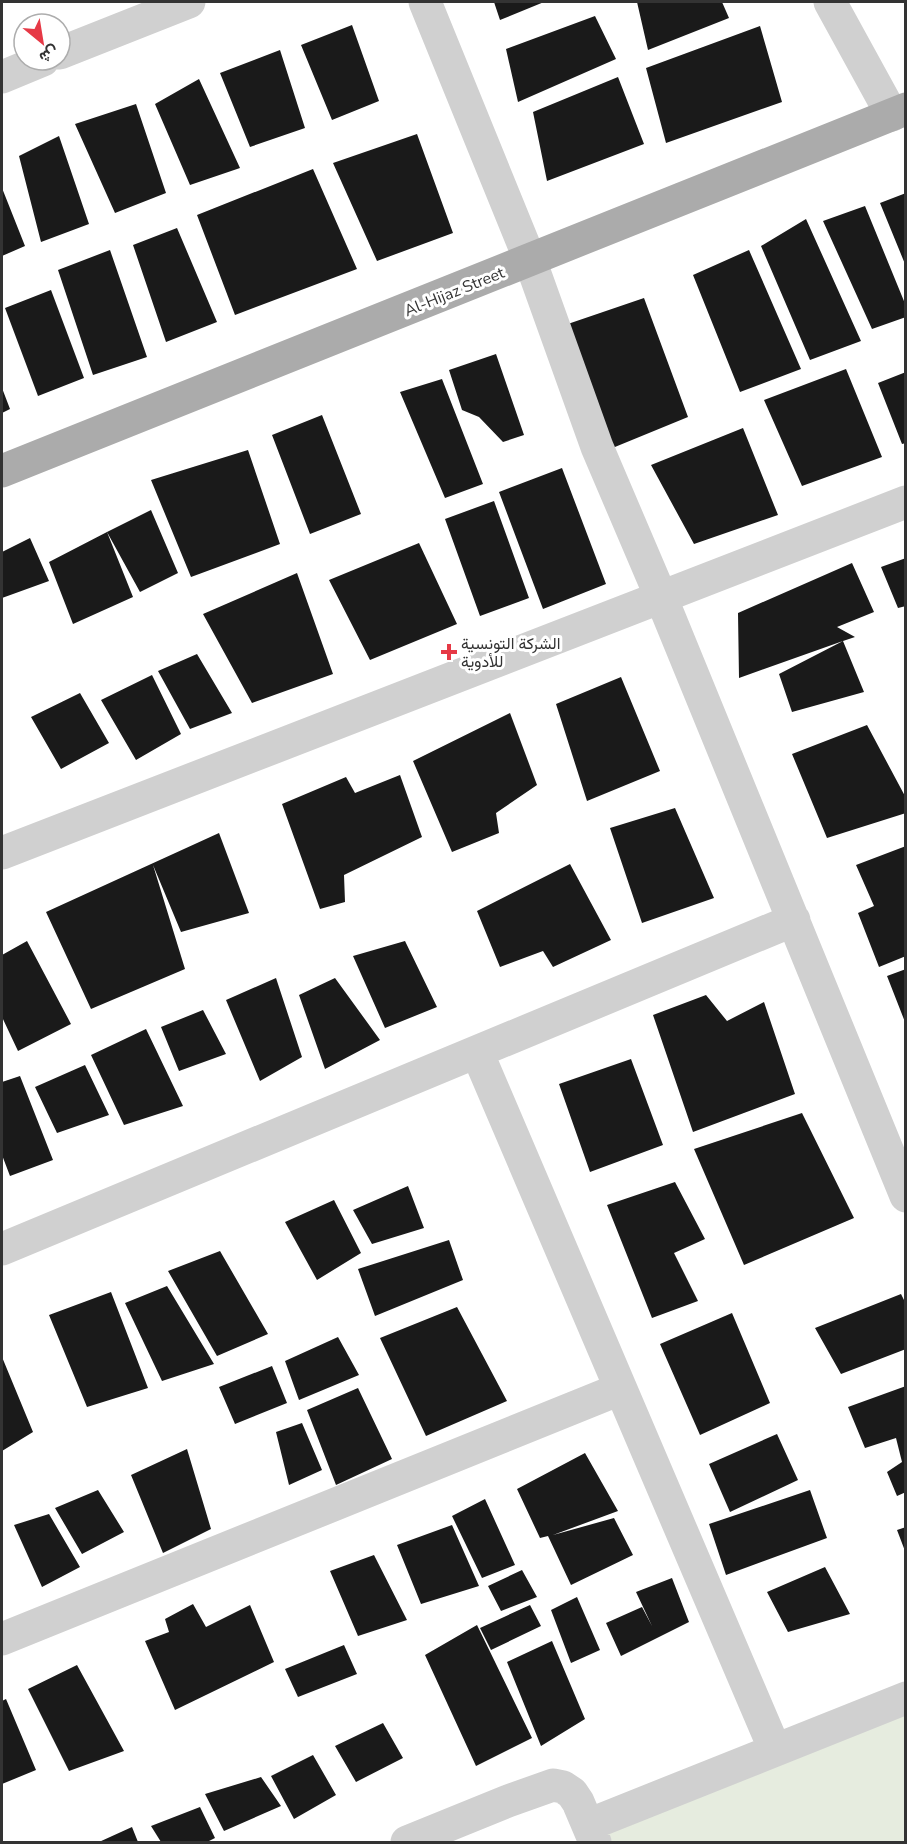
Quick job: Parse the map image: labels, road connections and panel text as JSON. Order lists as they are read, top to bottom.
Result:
{
  "streets": {
    "main road": ["Al-Hijaz Street"]
  },
  "places": {
    "health": ["الشركة التونسية للأدوية"]
  },
  "north": "bottom right"
}
